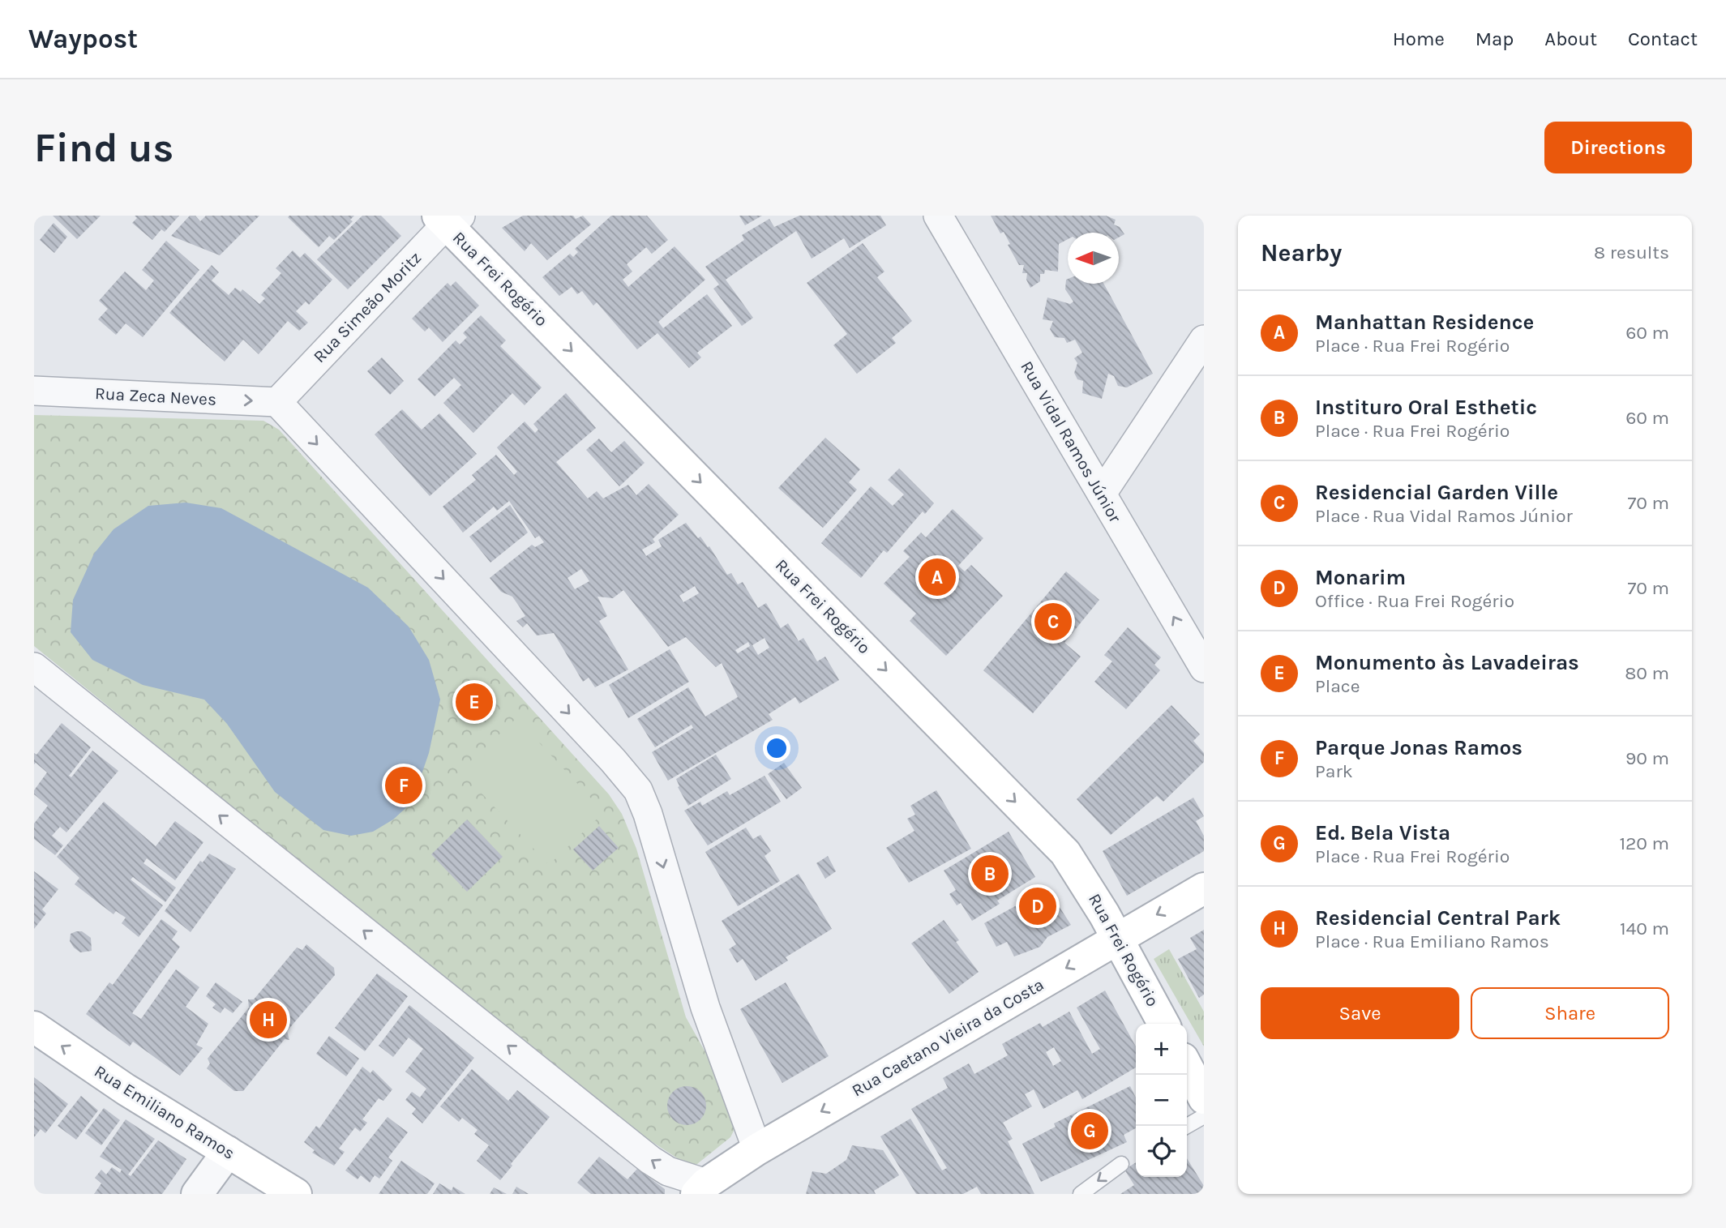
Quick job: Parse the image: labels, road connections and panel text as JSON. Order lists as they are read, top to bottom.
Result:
{
  "streets": {
    "main road": ["Rua Frei Rogério", "Rua Caetano Vieira da Costa", "Rua Emiliano Ramos"],
    "street": ["Rua Simeão Moritz", "Rua Zeca Neves", "Rua Vidal Ramos Júnior"]
  },
  "crossings": [
    ["Rua Frei Rogério", "Rua Simeão Moritz"],
    ["Rua Frei Rogério", "Rua Caetano Vieira da Costa"],
    ["Rua Simeão Moritz", "Rua Zeca Neves"]
  ],
  "one_way": [
    "Rua Frei Rogério",
    "Rua Zeca Neves",
    "Rua Vidal Ramos Júnior",
    "Rua Caetano Vieira da Costa",
    "Rua Emiliano Ramos"
  ],
  "north": "left",
  "page": {
    "header": "Waypost",
    "nav": [
      "Home",
      "Map",
      "About",
      "Contact"
    ],
    "buttons": [
      "Directions",
      ["Save", "Share"]
    ],
    "title": "Find us",
    "heading": ["Nearby", "8 results"],
    "list": [
      {
        "mark": "A",
        "name": "Manhattan Residence",
        "note": "Place · Rua Frei Rogério",
        "value": "60 m"
      },
      {
        "mark": "B",
        "name": "Instituro Oral Esthetic",
        "note": "Place · Rua Frei Rogério",
        "value": "60 m"
      },
      {
        "mark": "C",
        "name": "Residencial Garden Ville",
        "note": "Place · Rua Vidal Ramos Júnior",
        "value": "70 m"
      },
      {
        "mark": "D",
        "name": "Monarim",
        "note": "Office · Rua Frei Rogério",
        "value": "70 m"
      },
      {
        "mark": "E",
        "name": "Monumento às Lavadeiras",
        "note": "Place",
        "value": "80 m"
      },
      {
        "mark": "F",
        "name": "Parque Jonas Ramos",
        "note": "Park",
        "value": "90 m"
      },
      {
        "mark": "G",
        "name": "Ed. Bela Vista",
        "note": "Place · Rua Frei Rogério",
        "value": "120 m"
      },
      {
        "mark": "H",
        "name": "Residencial Central Park",
        "note": "Place · Rua Emiliano Ramos",
        "value": "140 m"
      }
    ],
    "pins": [
      "A",
      "C",
      "E",
      "F",
      "B",
      "D",
      "H",
      "G"
    ],
    "map_buttons": ["+", "−"]
  }
}
